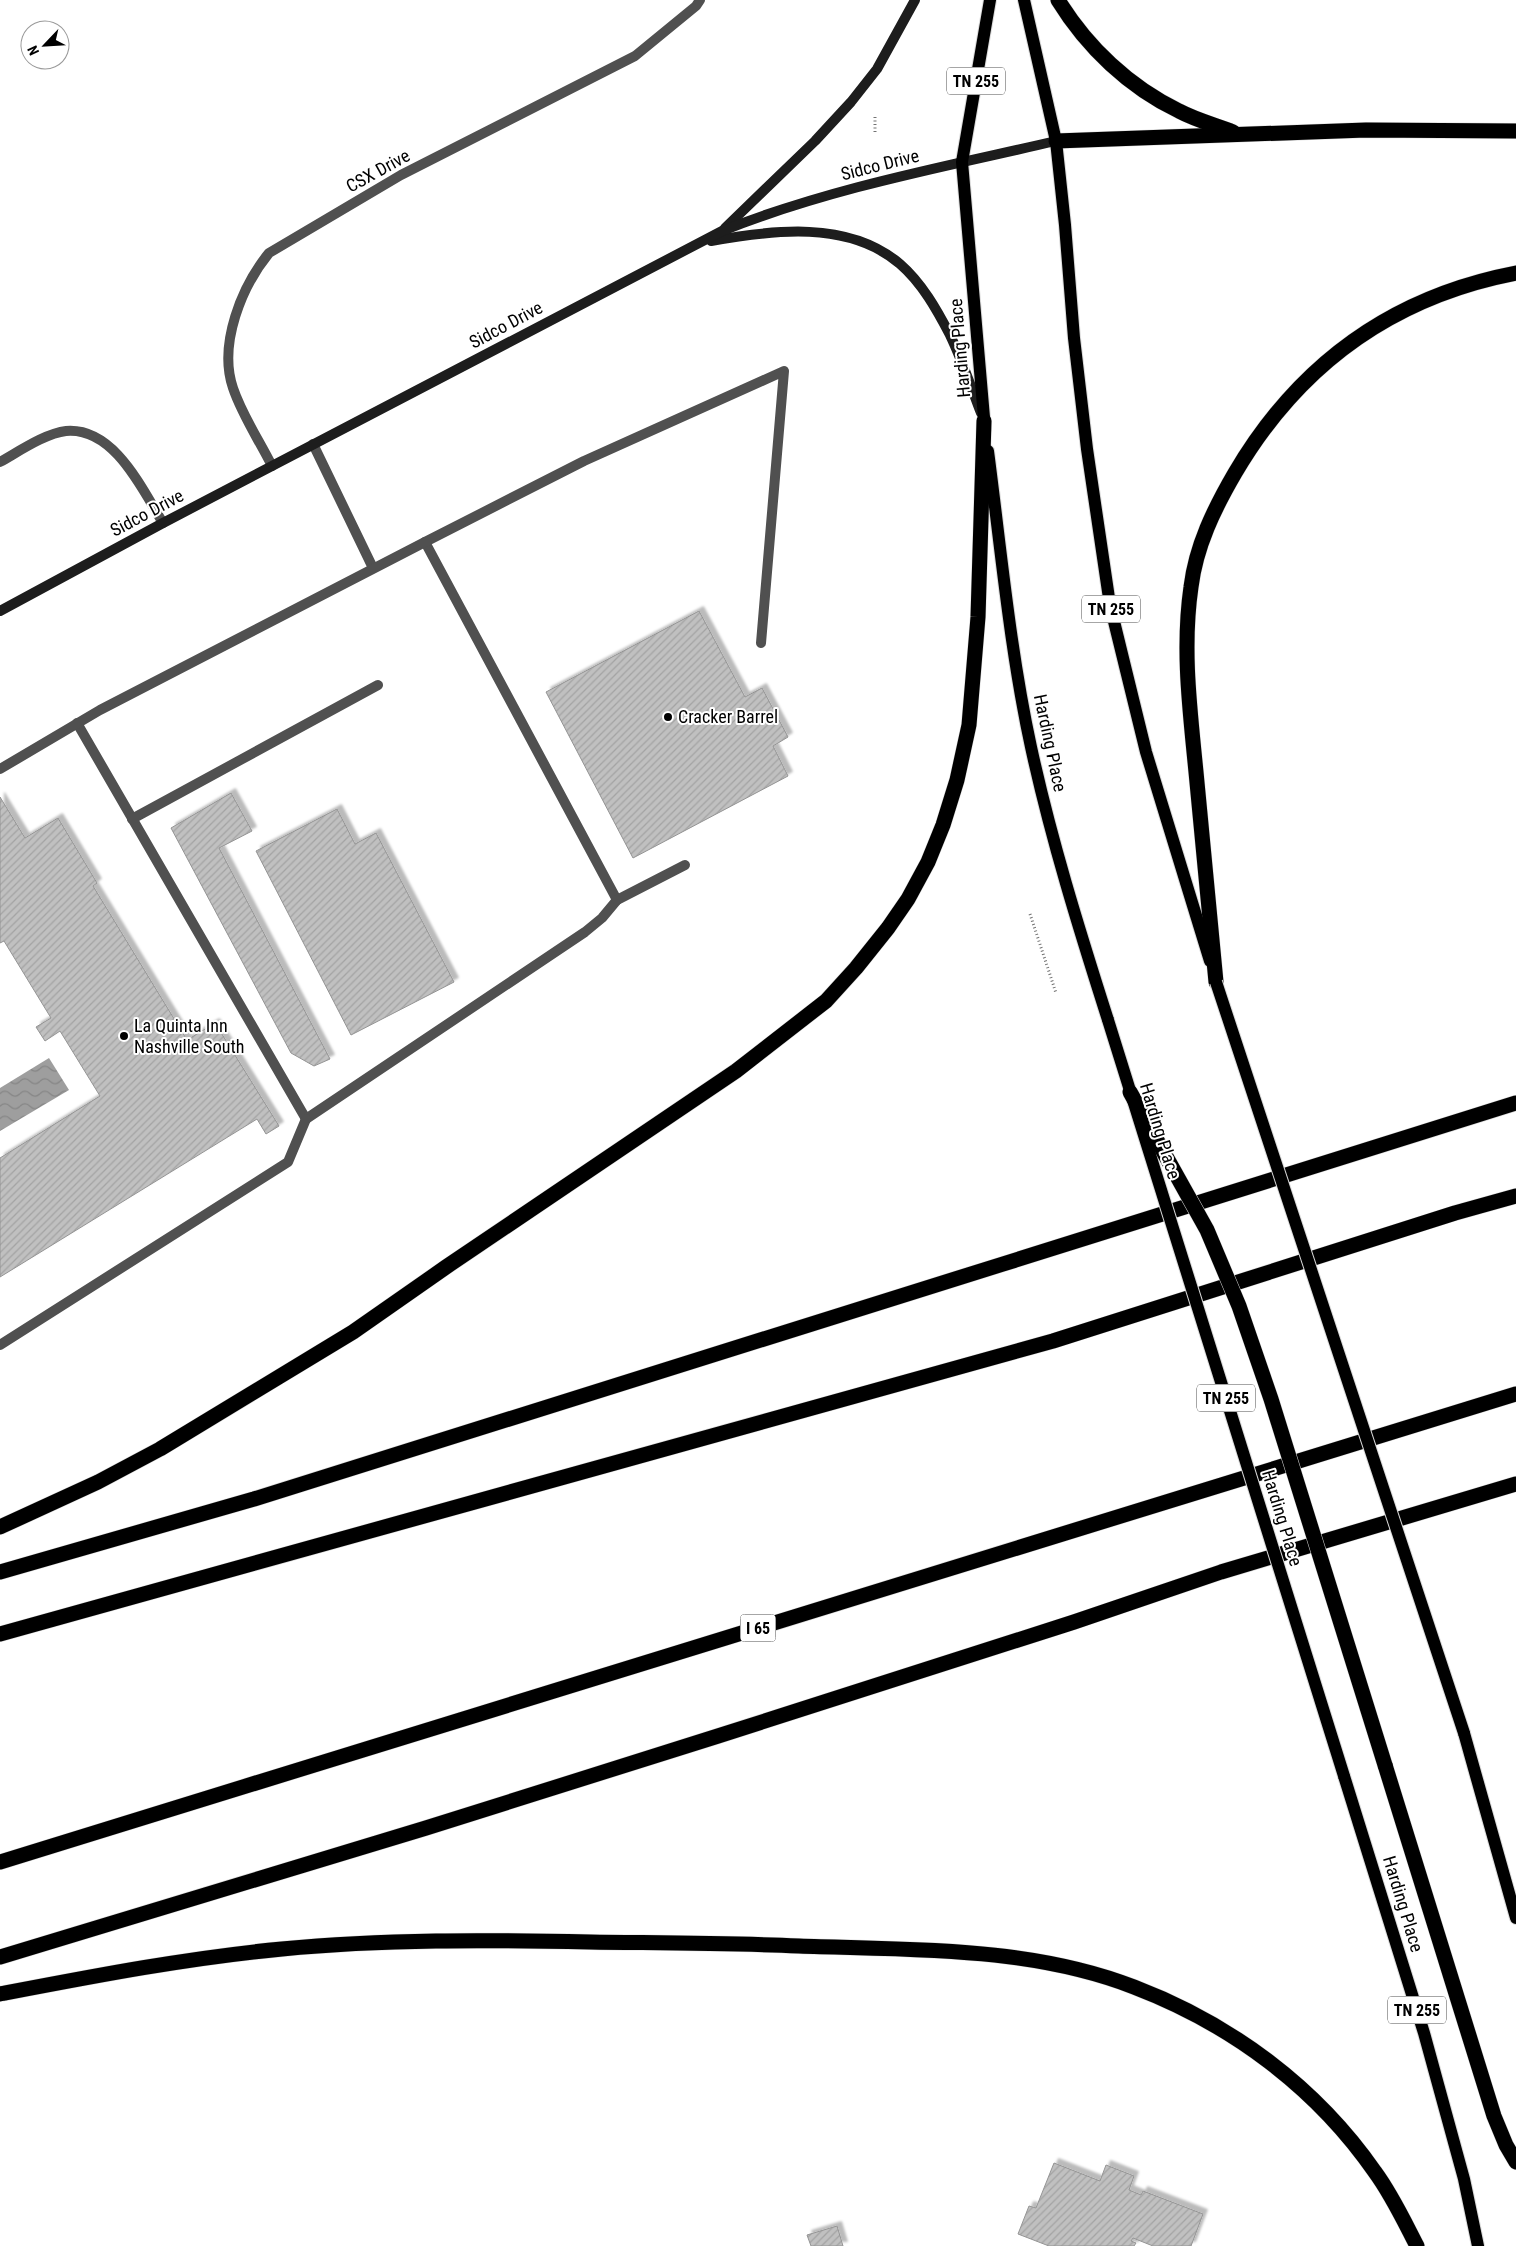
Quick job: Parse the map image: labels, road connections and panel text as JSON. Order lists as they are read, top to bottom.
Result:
{
  "streets": {
    "highway": ["I 65"],
    "main road": ["TN 255", "Sidco Drive", "Harding Place"],
    "lane": ["CSX Drive"]
  },
  "crossings": [
    ["TN 255", "Sidco Drive"],
    ["Sidco Drive", "CSX Drive"],
    ["Sidco Drive", "Harding Place"]
  ],
  "places": ["Cracker Barrel", "La Quinta Inn Nashville South"],
  "north": "bottom left"
}
